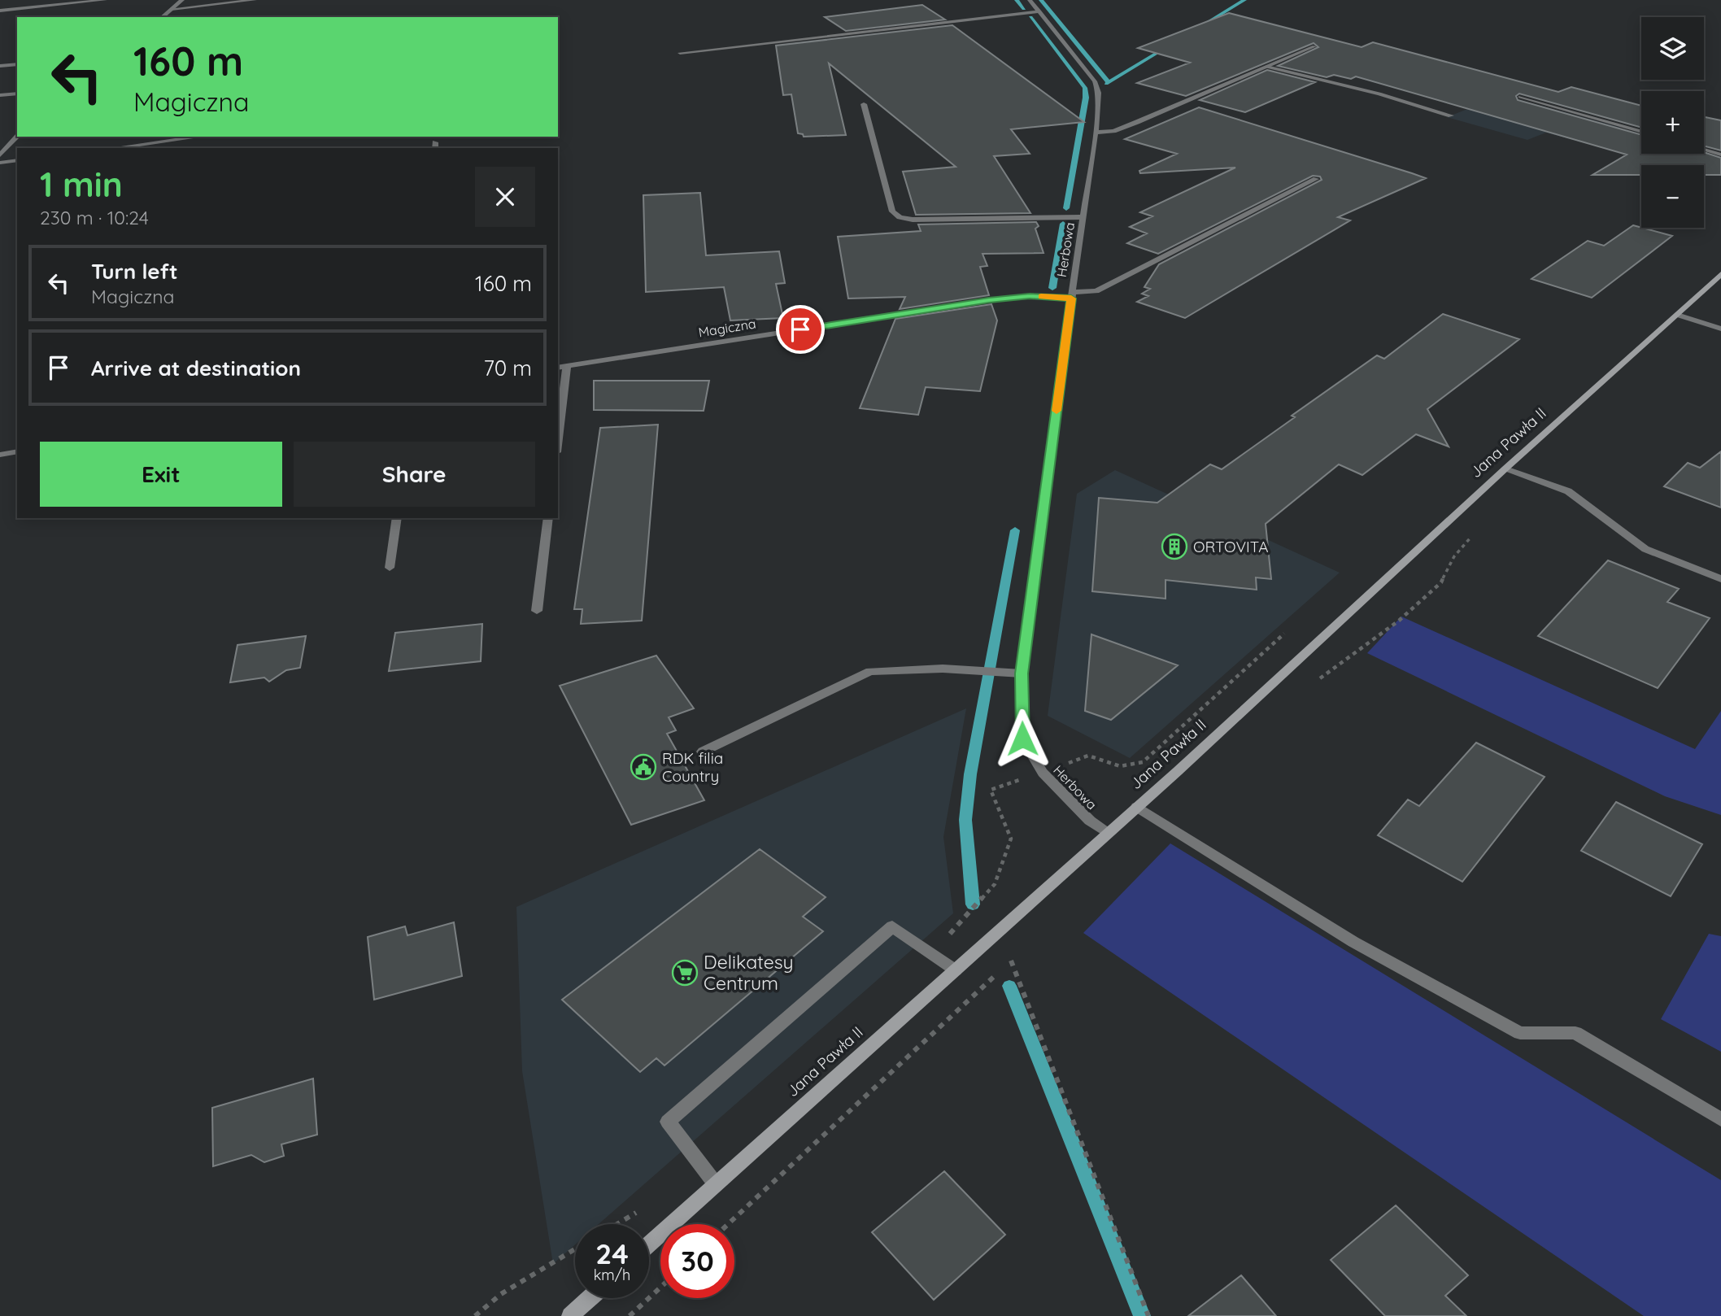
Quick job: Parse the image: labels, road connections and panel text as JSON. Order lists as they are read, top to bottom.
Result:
{
  "streets": {
    "street": ["Herbowa", "Magiczna", "Jana Pawła II"]
  },
  "crossings": [
    ["Herbowa", "Magiczna"],
    ["Herbowa", "Jana Pawła II"]
  ],
  "places": {
    "building": ["ORTOVITA"],
    "public building": ["RDK filia Country"],
    "supermarket": ["Delikatesy Centrum"]
  },
  "page": {
    "map_buttons": ["+", "−"],
    "turn": ["160 m", "Magiczna"],
    "heading": ["1 min", "230 m · 10:24"],
    "list": [
      {
        "name": "Turn left",
        "note": "Magiczna",
        "value": "160 m"
      },
      {
        "name": "Arrive at destination",
        "value": "70 m"
      }
    ],
    "buttons": ["Exit", "Share"],
    "speed": "24 km/h",
    "limit": "30"
  }
}
